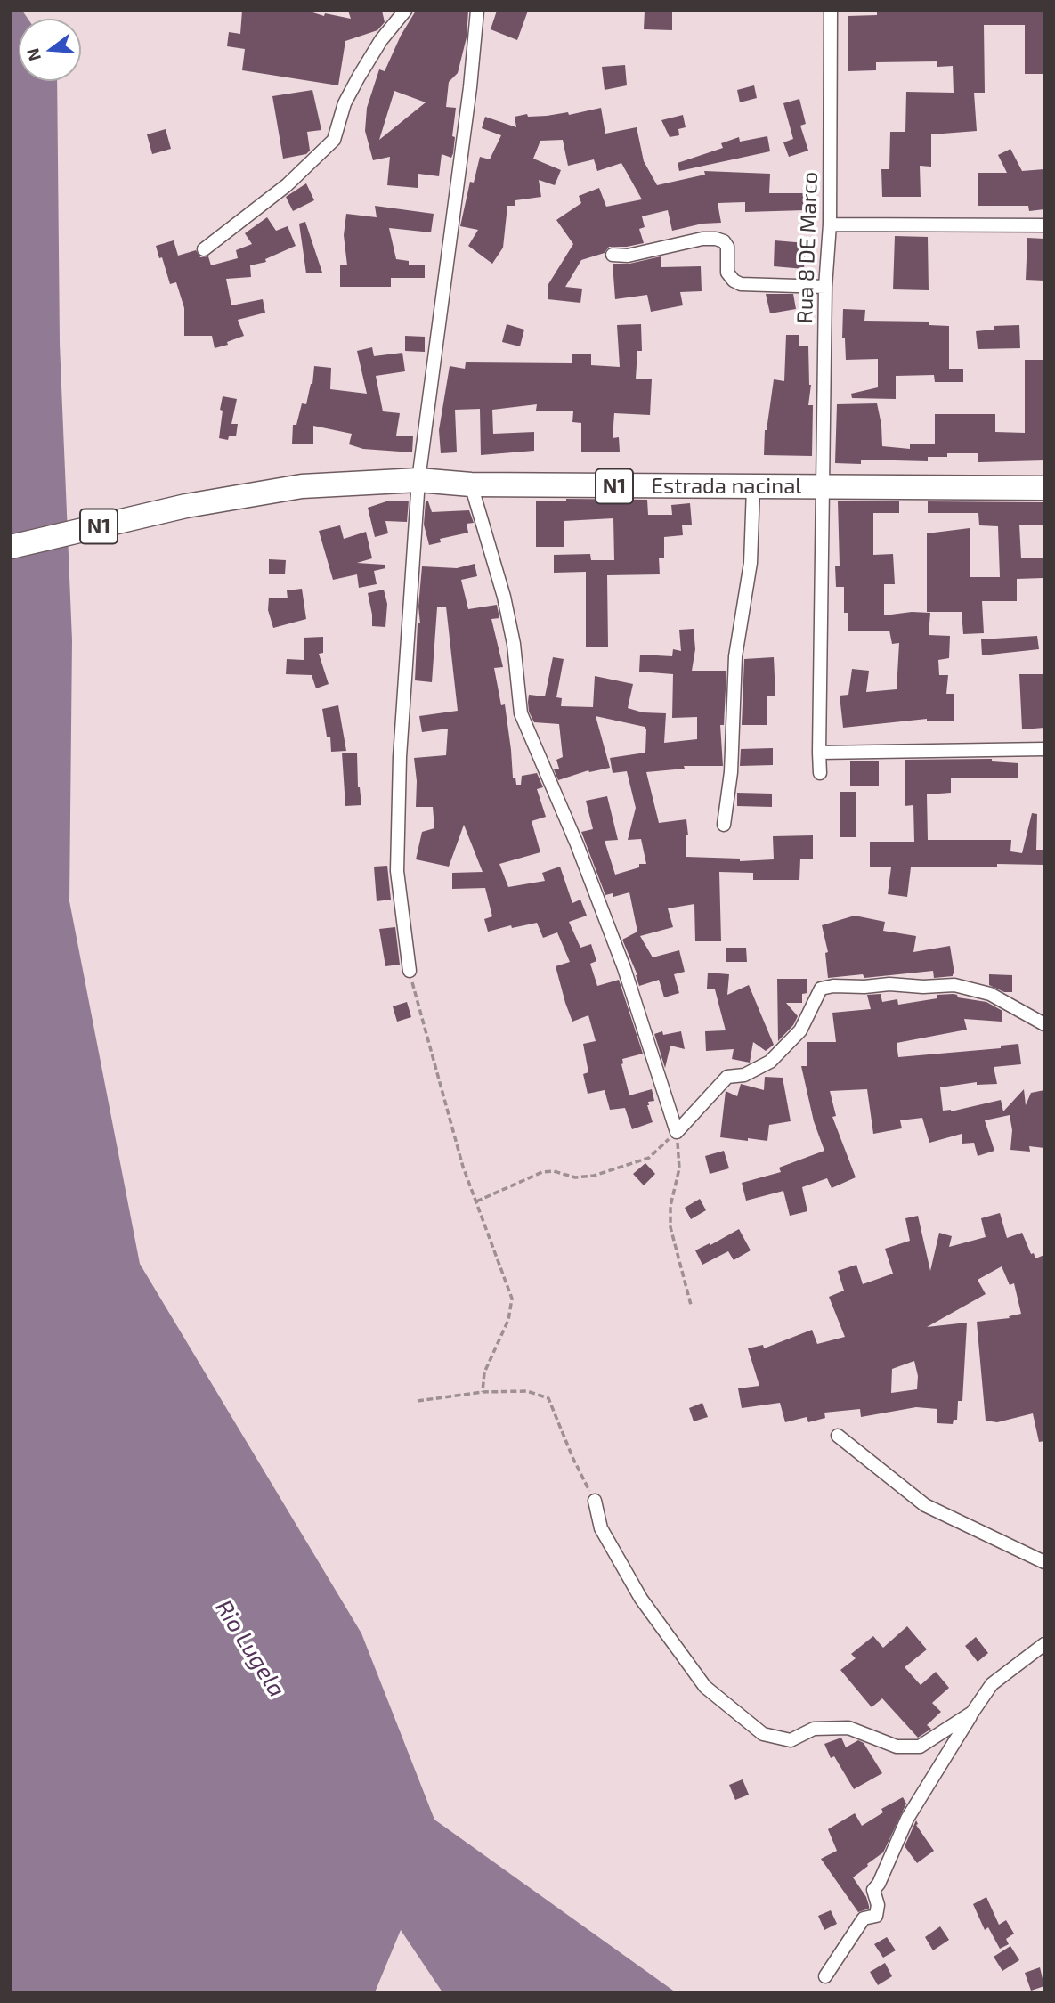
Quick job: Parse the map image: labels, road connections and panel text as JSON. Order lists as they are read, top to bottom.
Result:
{
  "streets": {
    "highway": ["N1", "Estrada nacinal"],
    "street": ["Rua 8 DE Marco"]
  },
  "crossings": [
    ["Rua 8 DE Marco", "Estrada nacinal"]
  ],
  "water": ["Rio Lugela"],
  "north": "left"
}
